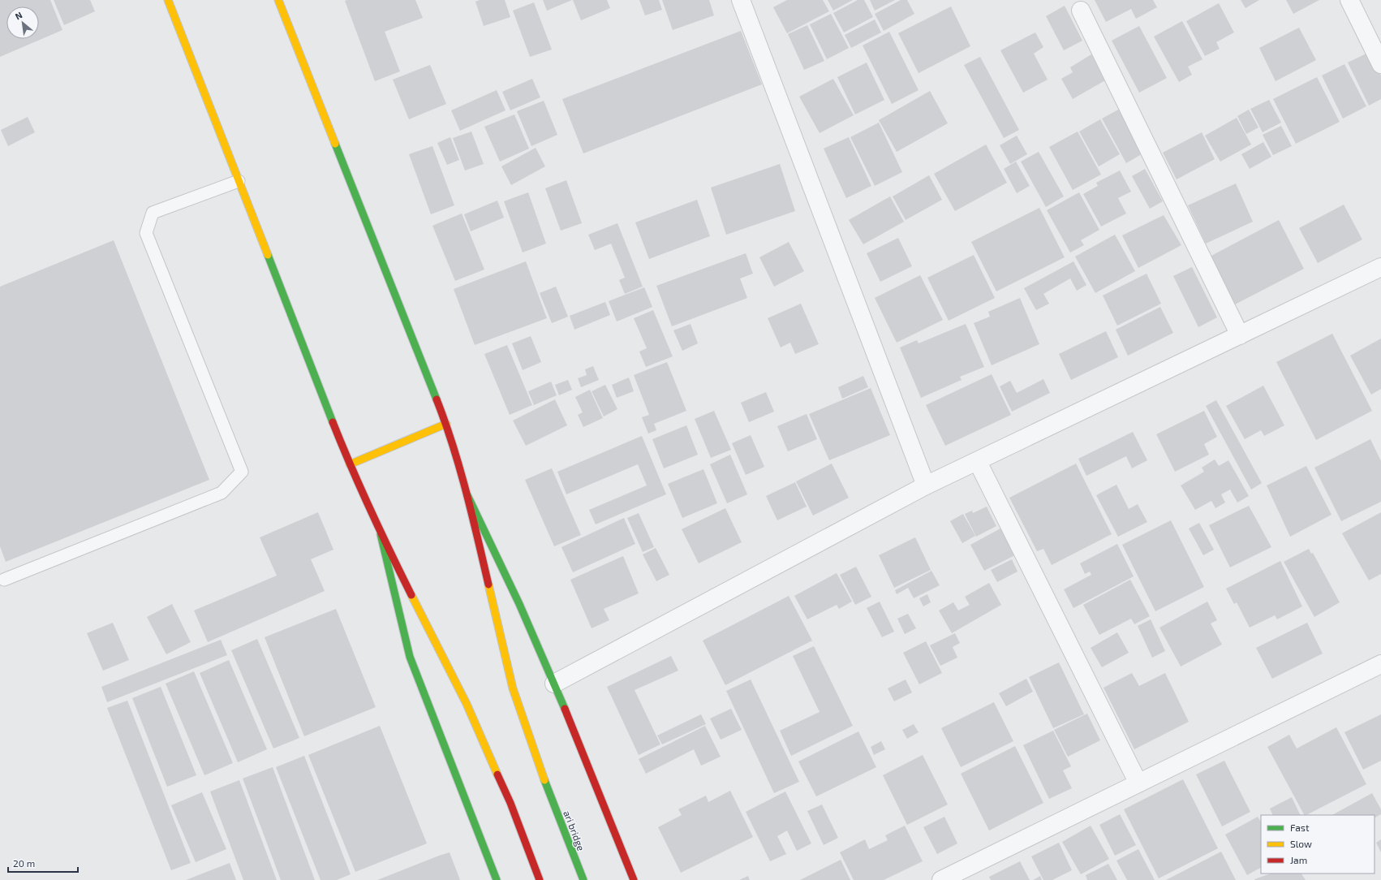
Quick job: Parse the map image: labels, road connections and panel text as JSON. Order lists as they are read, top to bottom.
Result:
{
  "streets": {
    "main road": ["ari bridge"]
  },
  "legend": ["Fast", "Slow", "Jam"],
  "scale_bar": "20 m",
  "north": "top left"
}
